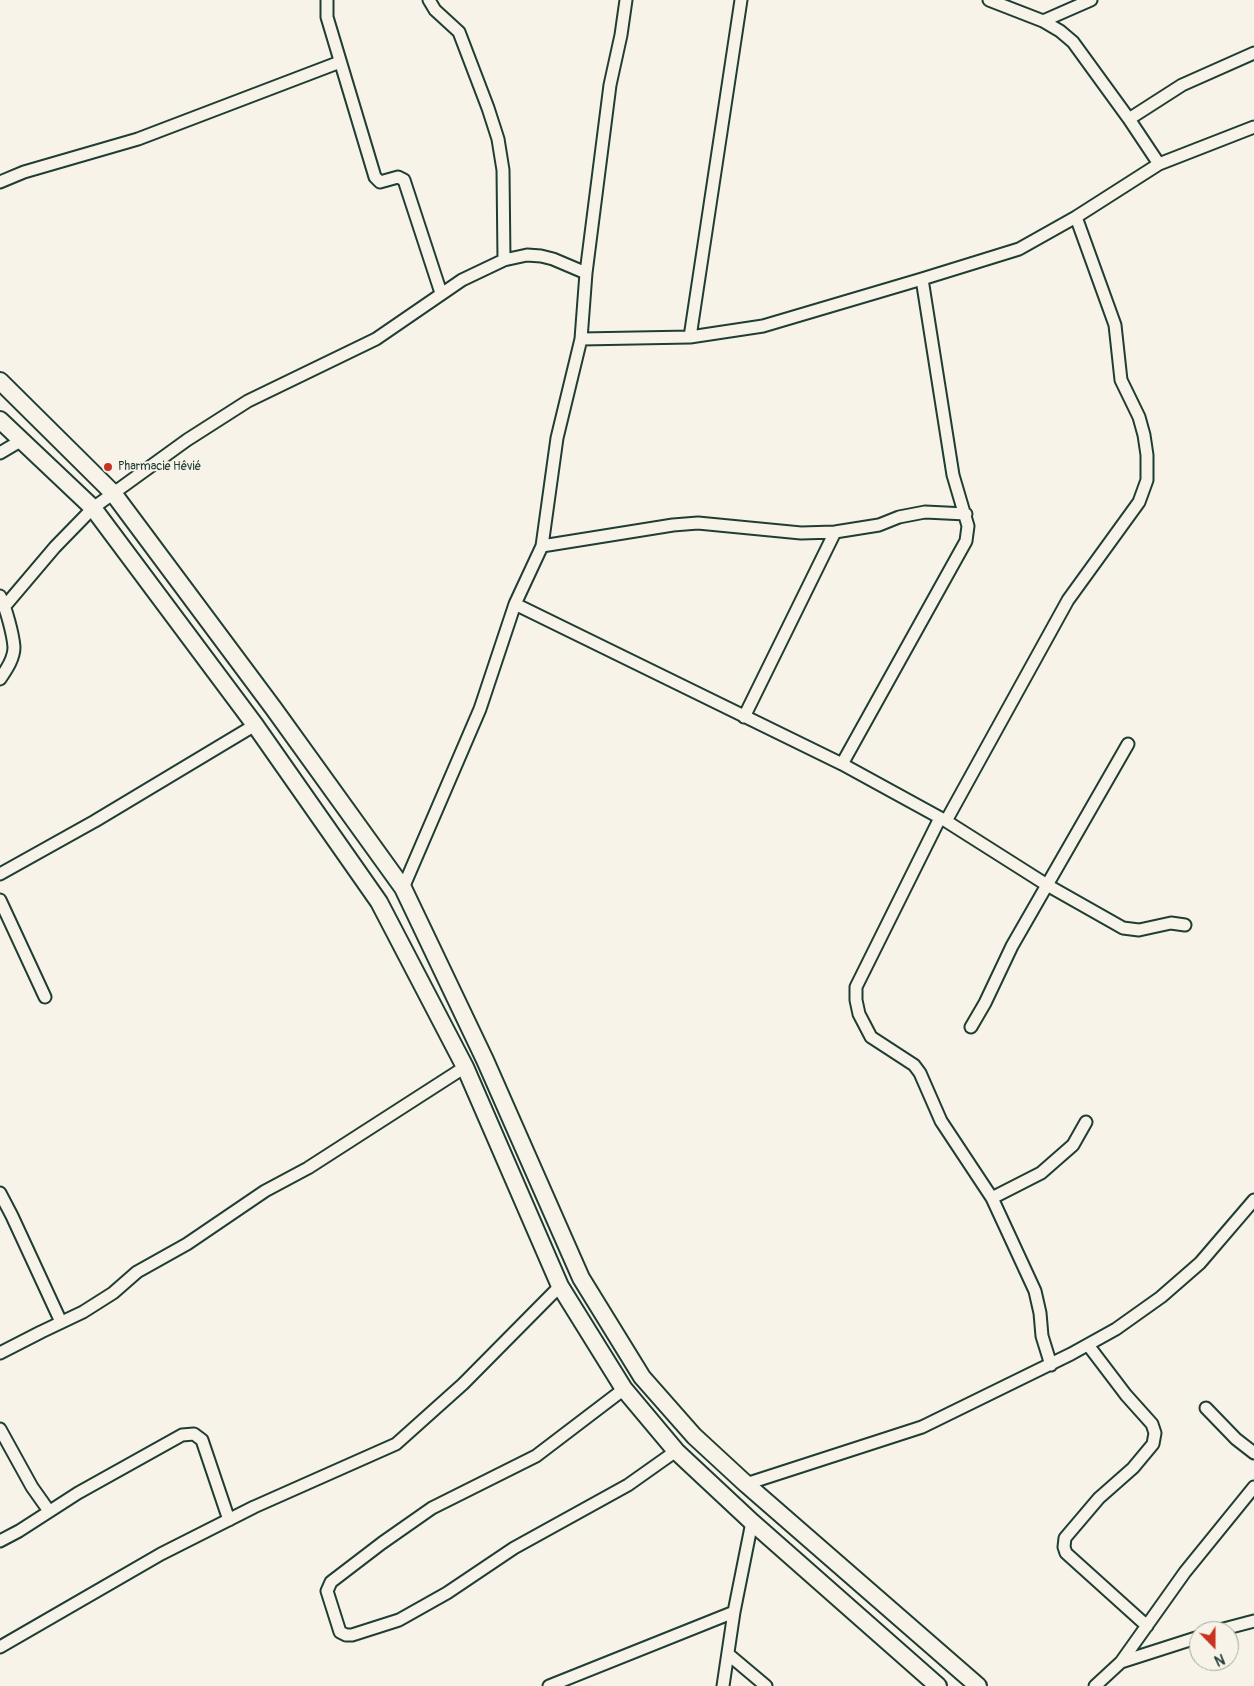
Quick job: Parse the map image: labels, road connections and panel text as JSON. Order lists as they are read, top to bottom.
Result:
{
  "places": ["Pharmacie Hêvié"],
  "north": "bottom"
}
